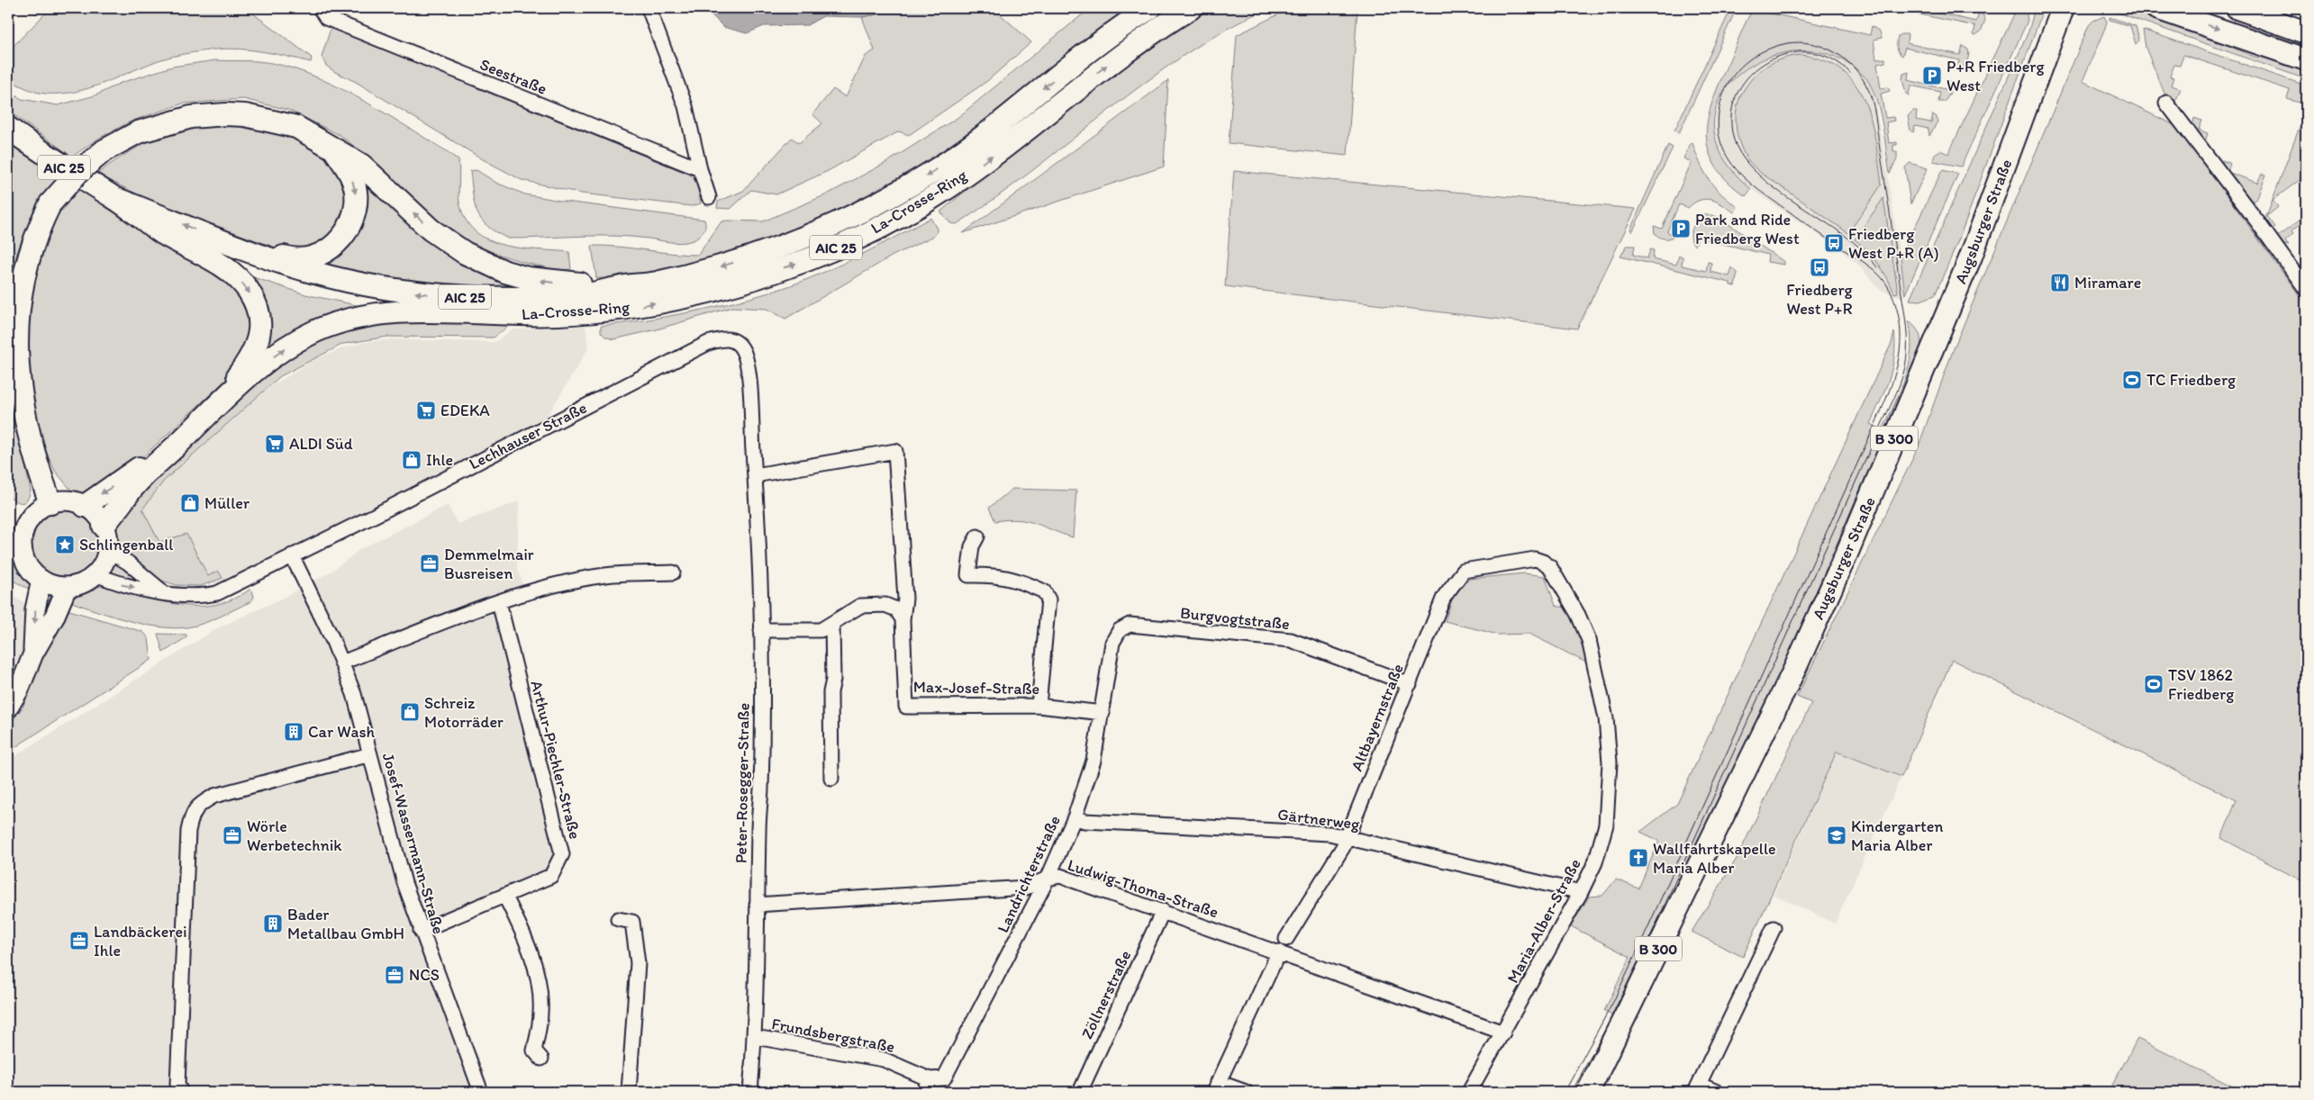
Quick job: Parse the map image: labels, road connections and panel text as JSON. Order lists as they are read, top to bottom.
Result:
{
  "streets": {
    "main road": [
      "AIC 25",
      "La-Crosse-Ring",
      "Augsburger Straße",
      "B 300"
    ],
    "street": [
      "Seestraße",
      "Lechhauser Straße",
      "Burgvogtstraße",
      "Max-Josef-Straße",
      "Altbayernstraße",
      "Arthur-Piechler-Straße",
      "Peter-Rosegger-Straße",
      "Gärtnerweg",
      "Josef-Wassermann-Straße",
      "Landrichterstraße",
      "Ludwig-Thoma-Straße",
      "Maria-Alber-Straße",
      "Zöllnerstraße",
      "Frundsbergstraße"
    ]
  },
  "crossings": [
    ["AIC 25", "La-Crosse-Ring"],
    ["Lechhauser Straße", "Peter-Rosegger-Straße"],
    ["Lechhauser Straße", "Josef-Wassermann-Straße"],
    ["Burgvogtstraße", "Altbayernstraße"],
    ["Burgvogtstraße", "Landrichterstraße"],
    ["Max-Josef-Straße", "Peter-Rosegger-Straße"],
    ["Max-Josef-Straße", "Landrichterstraße"],
    ["Altbayernstraße", "Gärtnerweg"],
    ["Altbayernstraße", "Maria-Alber-Straße"],
    ["Arthur-Piechler-Straße", "Josef-Wassermann-Straße"],
    ["Peter-Rosegger-Straße", "Ludwig-Thoma-Straße"],
    ["Peter-Rosegger-Straße", "Frundsbergstraße"],
    ["Gärtnerweg", "Landrichterstraße"],
    ["Gärtnerweg", "Maria-Alber-Straße"],
    ["Landrichterstraße", "Ludwig-Thoma-Straße"],
    ["Landrichterstraße", "Frundsbergstraße"],
    ["Ludwig-Thoma-Straße", "Maria-Alber-Straße"],
    ["Ludwig-Thoma-Straße", "Zöllnerstraße"]
  ],
  "places": {
    "parking": ["P+R Friedberg West", "Park and Ride Friedberg West"],
    "bus stop": ["Friedberg West P+R (A)", "Friedberg West P+R"],
    "restaurant": ["Miramare"],
    "sports": ["TC Friedberg", "TSV 1862 Friedberg"],
    "supermarket": ["EDEKA", "ALDI Süd"],
    "shop": ["Ihle", "Müller", "Schreiz Motorräder"],
    "place": ["Schlingenball"],
    "office": [
      "Demmelmair Busreisen",
      "Wörle Werbetechnik",
      "Landbäckerei Ihle",
      "NCS"
    ],
    "building": ["Car Wash", "Bader Metallbau GmbH"],
    "school or university": ["Kindergarten Maria Alber"],
    "church": ["Wallfahrtskapelle Maria Alber"]
  }
}
